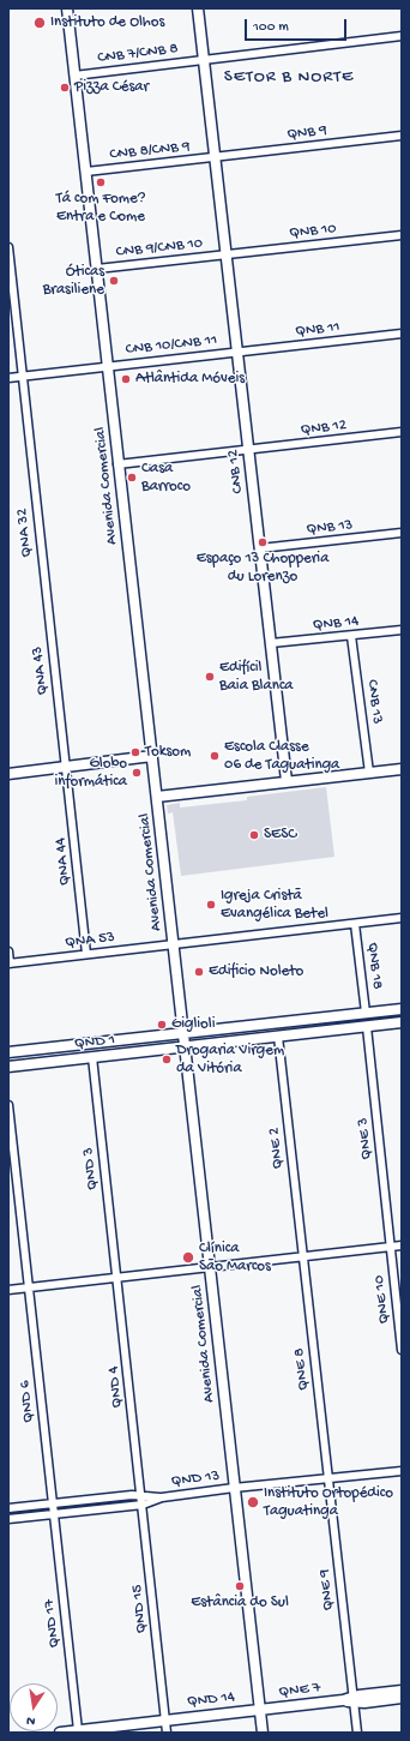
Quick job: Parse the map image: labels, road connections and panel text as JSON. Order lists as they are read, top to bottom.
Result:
{
  "streets": {
    "main road": [
      "CNB 12",
      "Avenida Comercial",
      "QND 1",
      "QNE 7",
      "QND 14"
    ],
    "street": [
      "CNB 7/CNB 8",
      "QNB 9",
      "CNB 8/CNB 9",
      "QNB 10",
      "CNB 9/CNB 10",
      "QNB 11",
      "CNB 10/CNB 11",
      "QNB 12",
      "QNB 13",
      "QNA 32",
      "QNB 14",
      "QNA 43",
      "CNB 13",
      "QNA 44",
      "QNA 53",
      "QNB 18",
      "QNE 3",
      "QNE 2",
      "QND 3",
      "QNE 10",
      "QNE 8",
      "QND 4",
      "QND 6",
      "QND 13",
      "QNE 9",
      "QND 15",
      "QND 17"
    ]
  },
  "crossings": [
    ["CNB 7/CNB 8", "CNB 12"],
    ["CNB 7/CNB 8", "Avenida Comercial"],
    ["QNB 9", "CNB 8/CNB 9"],
    ["QNB 9", "CNB 12"],
    ["CNB 8/CNB 9", "CNB 12"],
    ["CNB 8/CNB 9", "Avenida Comercial"],
    ["QNB 10", "CNB 9/CNB 10"],
    ["QNB 10", "CNB 12"],
    ["CNB 9/CNB 10", "CNB 12"],
    ["CNB 9/CNB 10", "Avenida Comercial"],
    ["QNB 11", "CNB 10/CNB 11"],
    ["QNB 11", "CNB 12"],
    ["CNB 10/CNB 11", "CNB 12"],
    ["CNB 10/CNB 11", "Avenida Comercial"],
    ["CNB 10/CNB 11", "QNA 32"],
    ["QNB 12", "CNB 12"],
    ["QNB 12", "Avenida Comercial"],
    ["CNB 12", "QNB 13"],
    ["CNB 12", "QNB 14"],
    ["Avenida Comercial", "QNA 53"],
    ["Avenida Comercial", "QND 1"],
    ["Avenida Comercial", "QND 13"],
    ["Avenida Comercial", "QNE 7"],
    ["Avenida Comercial", "QND 14"],
    ["QNA 32", "QNA 43"],
    ["QNB 14", "CNB 13"],
    ["QNA 43", "QNA 44"],
    ["QNA 44", "QNA 53"],
    ["QNA 53", "QNB 18"],
    ["QND 1", "QNE 3"],
    ["QND 1", "QNE 2"],
    ["QND 1", "QND 3"],
    ["QNE 3", "QNE 10"],
    ["QNE 2", "QNE 8"],
    ["QND 3", "QND 4"],
    ["QNE 8", "QND 13"],
    ["QNE 8", "QNE 9"],
    ["QND 4", "QND 13"],
    ["QND 4", "QND 15"],
    ["QND 6", "QND 13"],
    ["QND 6", "QND 17"],
    ["QND 13", "QNE 9"],
    ["QND 13", "QND 15"],
    ["QND 13", "QND 17"],
    ["QNE 9", "QNE 7"],
    ["QND 15", "QND 14"],
    ["QND 17", "QND 14"],
    ["QNE 7", "QND 14"]
  ],
  "districts": ["SETOR B NORTE"],
  "places": [
    "Instituto de Olhos",
    "Pizza César",
    "Tá com Fome? Entra e Come",
    "Óticas Brasiliene",
    "Atlântida Móveis",
    "Casa Barroco",
    "Espaço 13 Chopperia du Lorenzo",
    "Edifícil Baia Blanca",
    "Toksom",
    "Escola Classe 06 de Taguatinga",
    "Globo informática",
    "SESC",
    "Igreja Cristã Evangélica Betel",
    "Edificio Noleto",
    "Giglioli",
    "Drogaria Virgem da Vitória",
    "Clínica São Marcos",
    "Instituto Ortopédico Taguatinga",
    "Estância do Sul"
  ],
  "scale_bar": "100 m",
  "north": "bottom"
}
